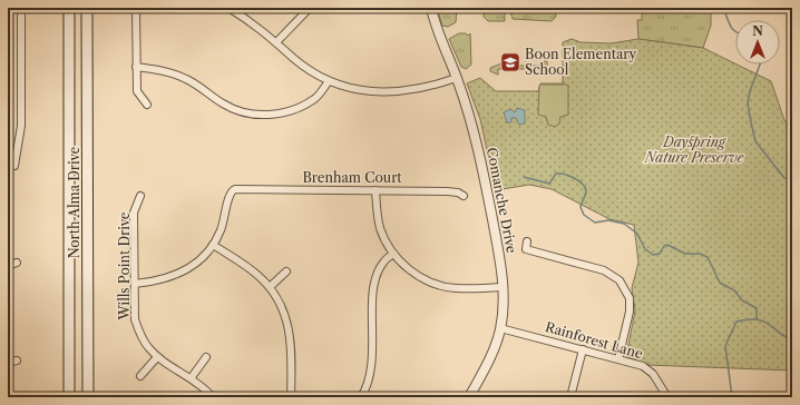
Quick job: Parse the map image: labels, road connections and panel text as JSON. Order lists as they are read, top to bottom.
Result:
{
  "streets": {
    "main road": ["North Alma Drive"],
    "street": [
      "Brenham Court",
      "Comanche Drive",
      "Wills Point Drive",
      "Rainforest Lane"
    ]
  },
  "crossings": [
    ["Comanche Drive", "Rainforest Lane"]
  ],
  "parks": ["Dayspring Nature Preserve"],
  "places": {
    "school or university": ["Boon Elementary School"]
  },
  "north": "top"
}
